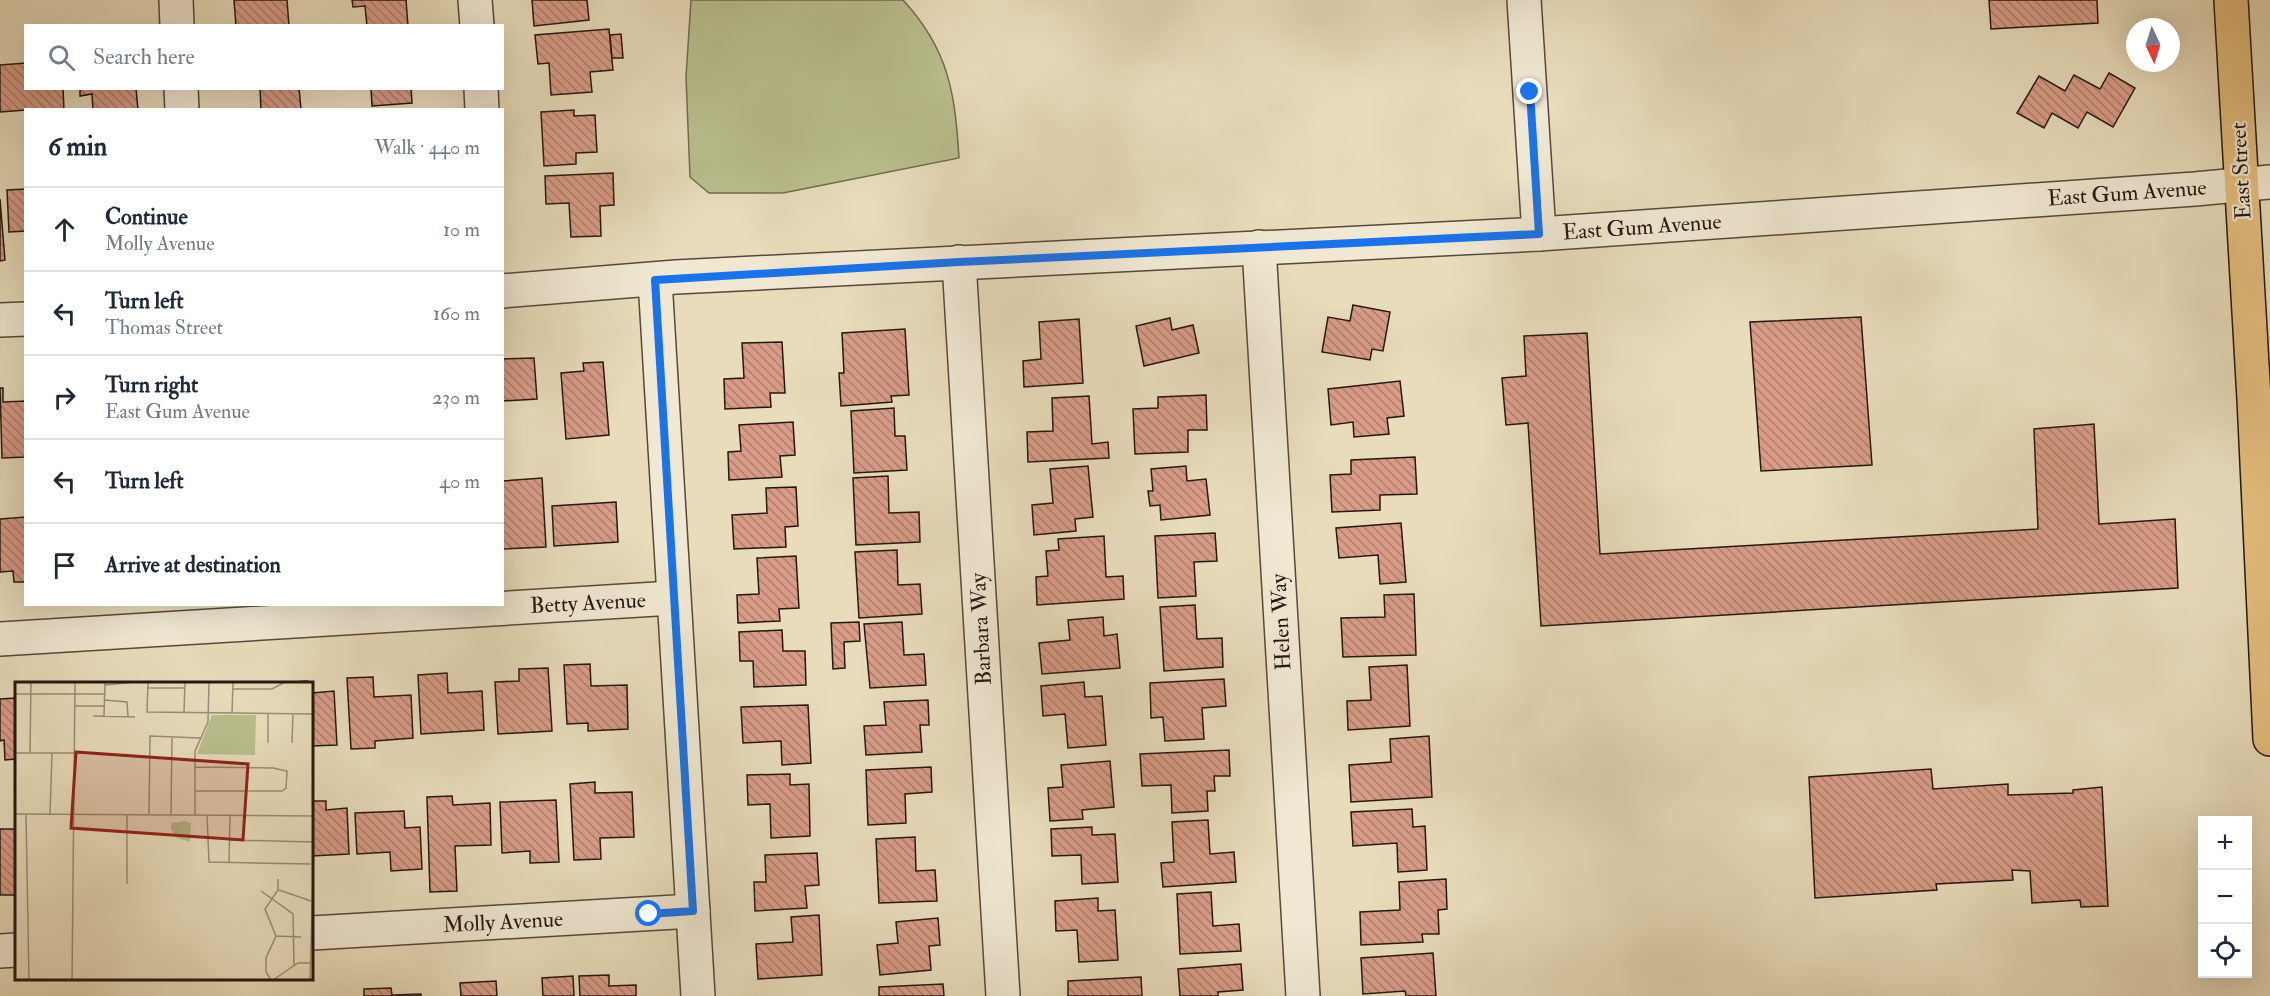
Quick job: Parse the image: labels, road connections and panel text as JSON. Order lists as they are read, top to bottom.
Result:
{
  "streets": {
    "main road": ["East Street"],
    "street": [
      "East Gum Avenue",
      "Betty Avenue",
      "Helen Way",
      "Barbara Way",
      "Molly Avenue"
    ]
  },
  "crossings": [
    ["East Street", "East Gum Avenue"],
    ["East Gum Avenue", "Helen Way"],
    ["East Gum Avenue", "Barbara Way"]
  ],
  "north": "bottom",
  "page": {
    "search": "Search here",
    "heading": ["6 min", "Walk · 440 m"],
    "list": [
      ["Continue", "Molly Avenue", "10 m"],
      ["Turn left", "Thomas Street", "160 m"],
      ["Turn right", "East Gum Avenue", "230 m"],
      ["Turn left", "40 m"],
      "Arrive at destination"
    ],
    "map_buttons": ["+", "−"]
  }
}
